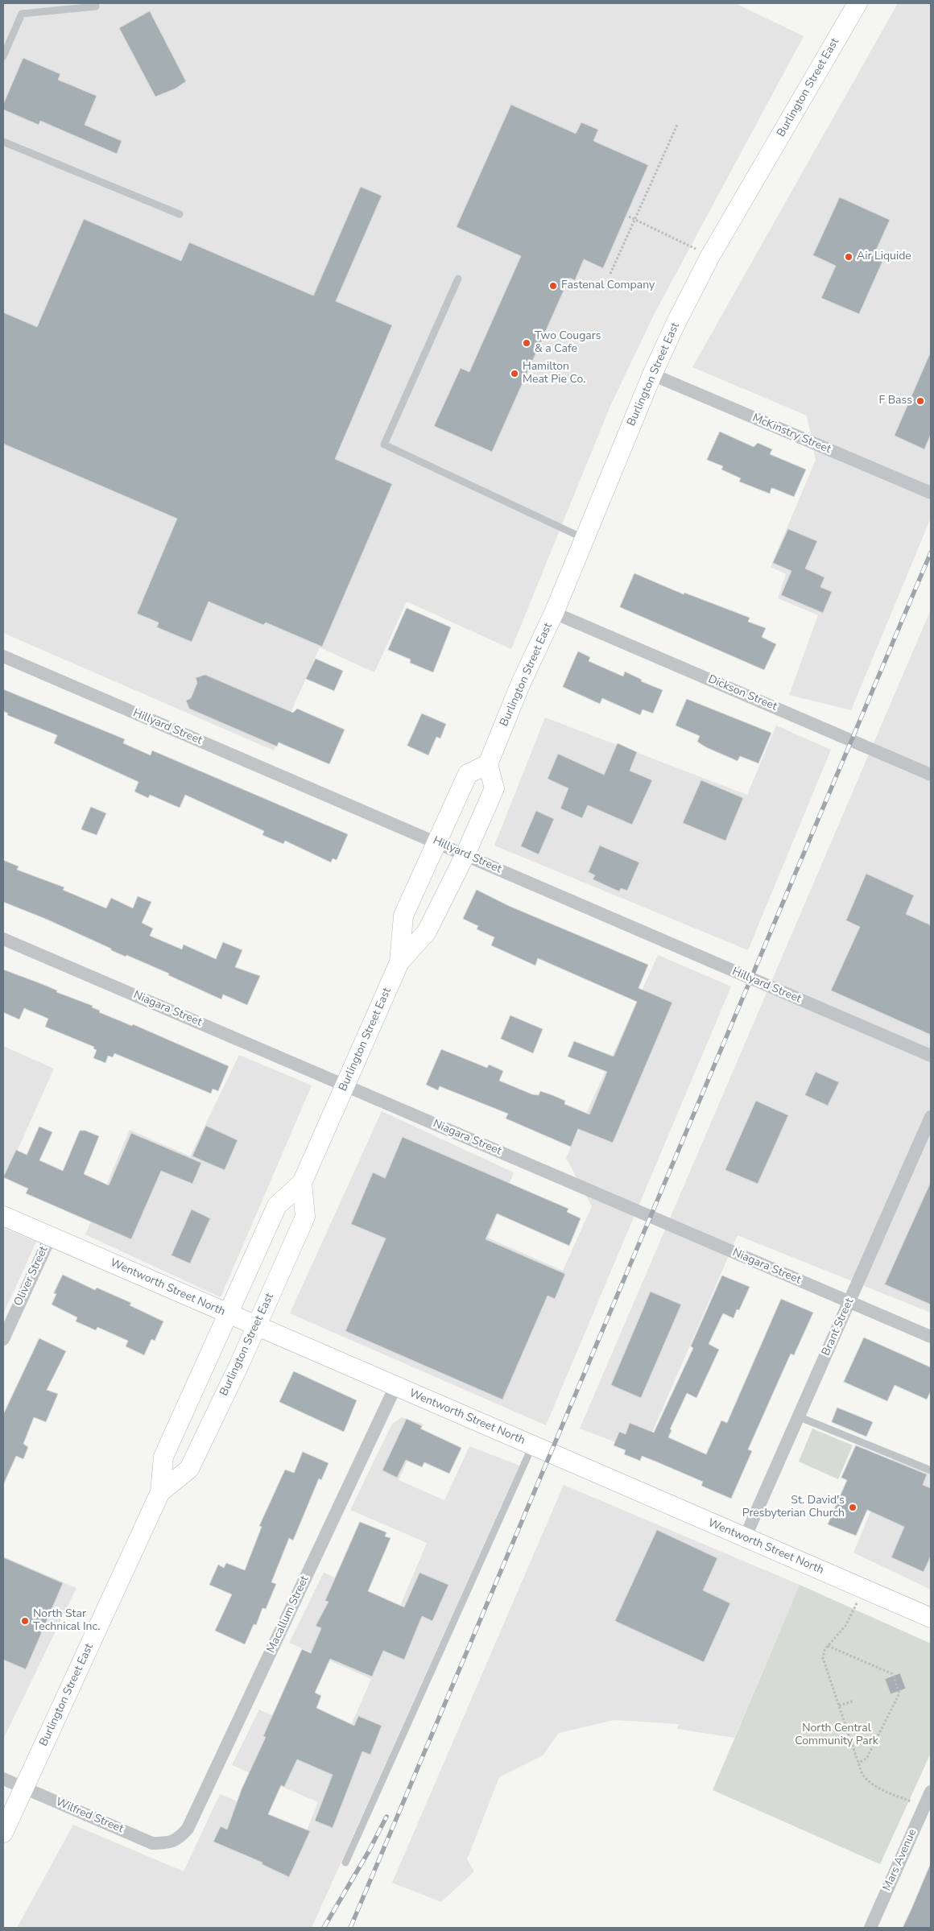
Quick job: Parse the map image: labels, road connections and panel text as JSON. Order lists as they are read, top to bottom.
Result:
{
  "streets": {
    "main road": ["Burlington Street East", "Wentworth Street North"],
    "street": [
      "McKinstry Street",
      "Dickson Street",
      "Hillyard Street",
      "Niagara Street",
      "Oliver Street",
      "Brant Street",
      "Macallum Street",
      "Wilfred Street",
      "Mars Avenue"
    ]
  },
  "crossings": [
    ["Burlington Street East", "McKinstry Street"],
    ["Burlington Street East", "Dickson Street"],
    ["Burlington Street East", "Hillyard Street"],
    ["Burlington Street East", "Niagara Street"],
    ["Burlington Street East", "Wentworth Street North"],
    ["Burlington Street East", "Wilfred Street"],
    ["Niagara Street", "Brant Street"],
    ["Oliver Street", "Wentworth Street North"],
    ["Wentworth Street North", "Brant Street"],
    ["Wentworth Street North", "Macallum Street"],
    ["Macallum Street", "Wilfred Street"]
  ],
  "parks": ["North Central Community Park"],
  "places": [
    "Air Liquide",
    "Fastenal Company",
    "Two Cougars & a Cafe",
    "Hamilton Meat Pie Co.",
    "F Bass",
    "St. David's Presbyterian Church",
    "North Star Technical Inc."
  ]
}
